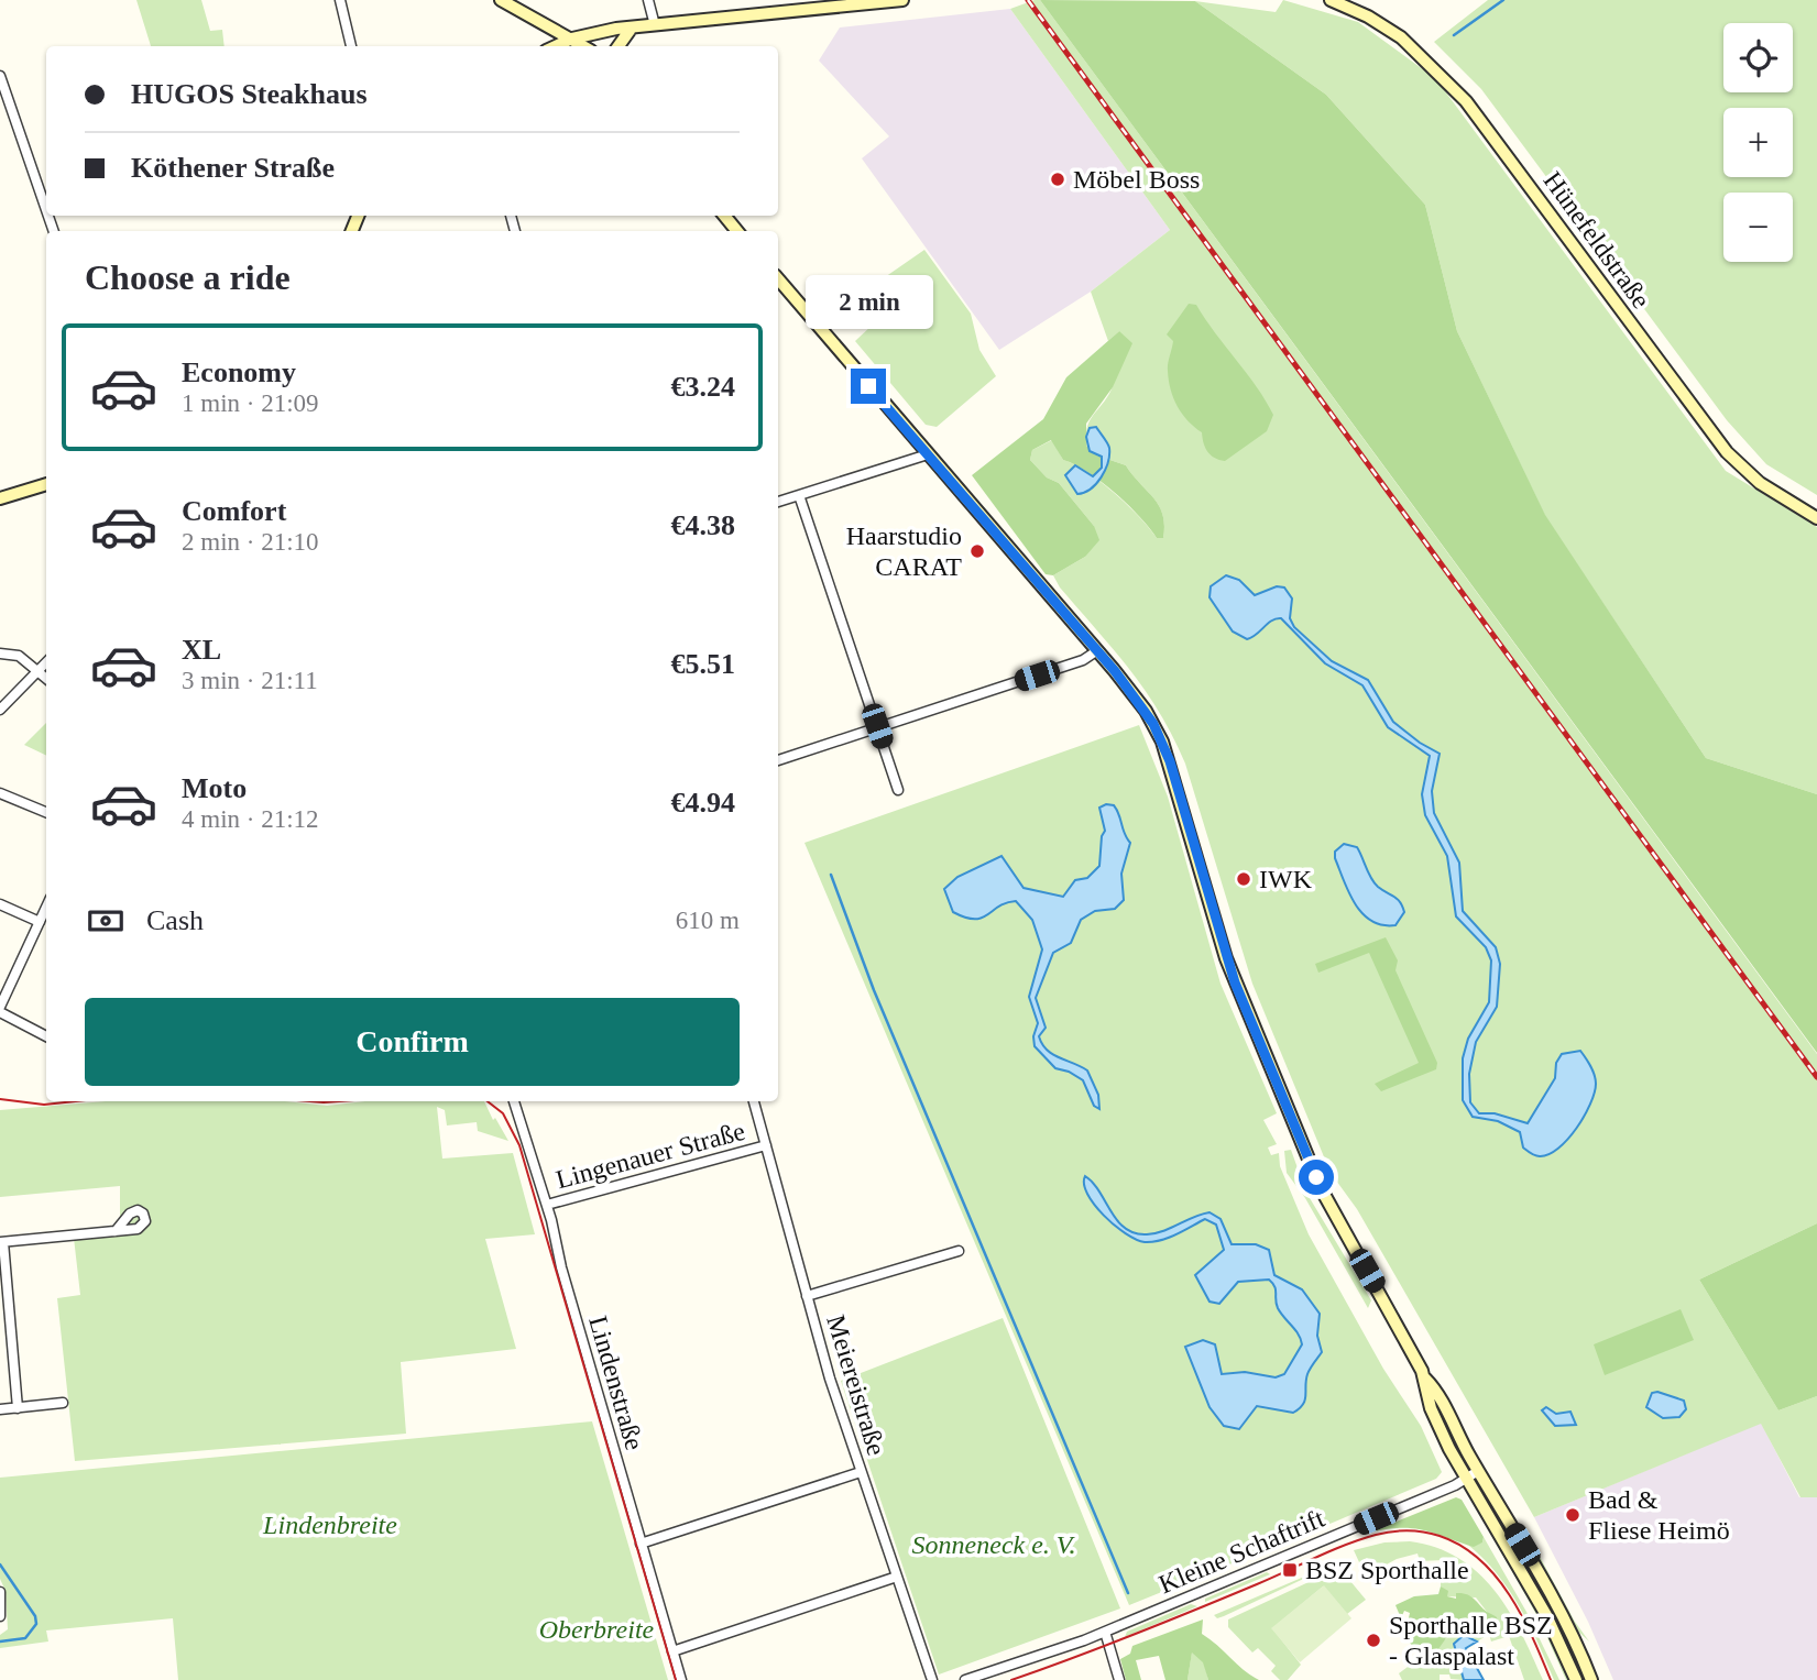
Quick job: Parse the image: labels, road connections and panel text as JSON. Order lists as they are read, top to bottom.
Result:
{
  "streets": {
    "main road": ["Hünefeldstraße"],
    "street": [
      "Lingenauer Straße",
      "Lindenstraße",
      "Meiereistraße",
      "Kleine Schaftrift"
    ]
  },
  "crossings": [
    ["Lingenauer Straße", "Lindenstraße"],
    ["Lingenauer Straße", "Meiereistraße"]
  ],
  "parks": ["Lindenbreite", "Sonneneck e. V.", "Oberbreite"],
  "places": {
    "other": [
      "Möbel Boss",
      "Haarstudio CARAT",
      "IWK",
      "Bad & Fliese Heimö",
      "Sporthalle BSZ - Glaspalast"
    ],
    "transit": ["BSZ Sporthalle"]
  },
  "page": {
    "map_buttons": ["+", "−"],
    "banner": ["HUGOS Steakhaus", "Köthener Straße"],
    "heading": "Choose a ride",
    "bubble": "2 min",
    "list": [
      {
        "name": "Economy",
        "note": "1 min · 21:09",
        "value": "€3.24"
      },
      {
        "name": "Comfort",
        "note": "2 min · 21:10",
        "value": "€4.38"
      },
      {
        "name": "XL",
        "note": "3 min · 21:11",
        "value": "€5.51"
      },
      {
        "name": "Moto",
        "note": "4 min · 21:12",
        "value": "€4.94"
      }
    ],
    "pay": ["Cash", "610 m"],
    "buttons": "Confirm"
  }
}
